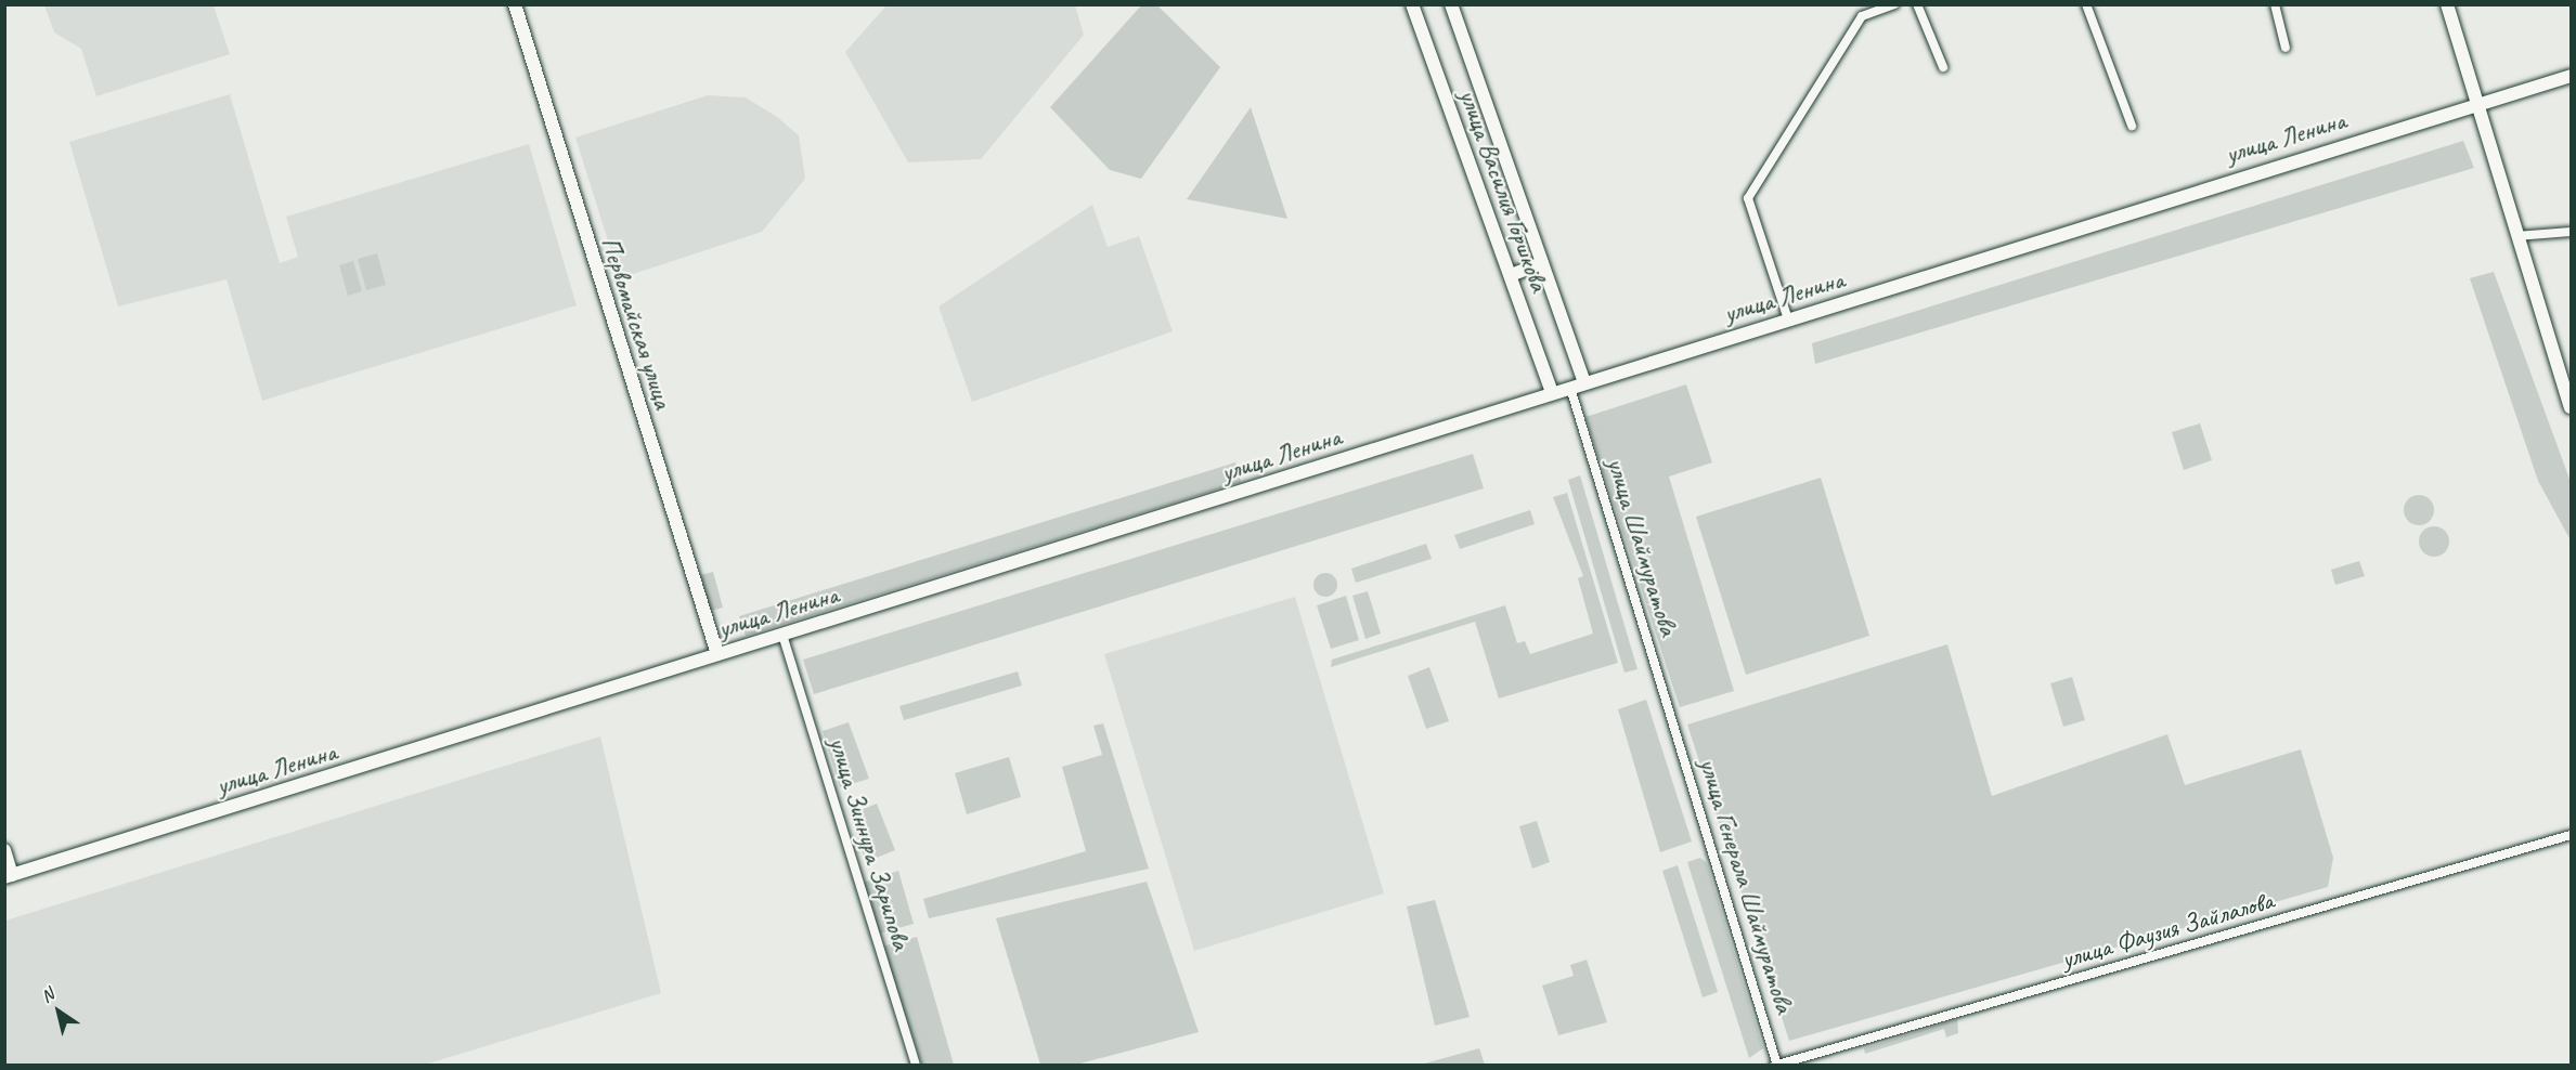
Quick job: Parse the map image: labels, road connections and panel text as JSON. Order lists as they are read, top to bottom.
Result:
{
  "streets": {
    "main road": ["улица Ленина", "улица Василия Горшкова", "Первомайская улица"],
    "street": [
      "улица Шаймуратова",
      "улица Зиннура Зарипова",
      "улица Генерала Шаймуратова",
      "улица Фаузия Зайлалова"
    ]
  },
  "crossings": [
    ["улица Ленина", "улица Василия Горшкова"],
    ["улица Ленина", "Первомайская улица"],
    ["улица Ленина", "улица Шаймуратова"],
    ["улица Ленина", "улица Зиннура Зарипова"],
    ["улица Шаймуратова", "улица Генерала Шаймуратова"],
    ["улица Генерала Шаймуратова", "улица Фаузия Зайлалова"]
  ],
  "north": "top left"
}
